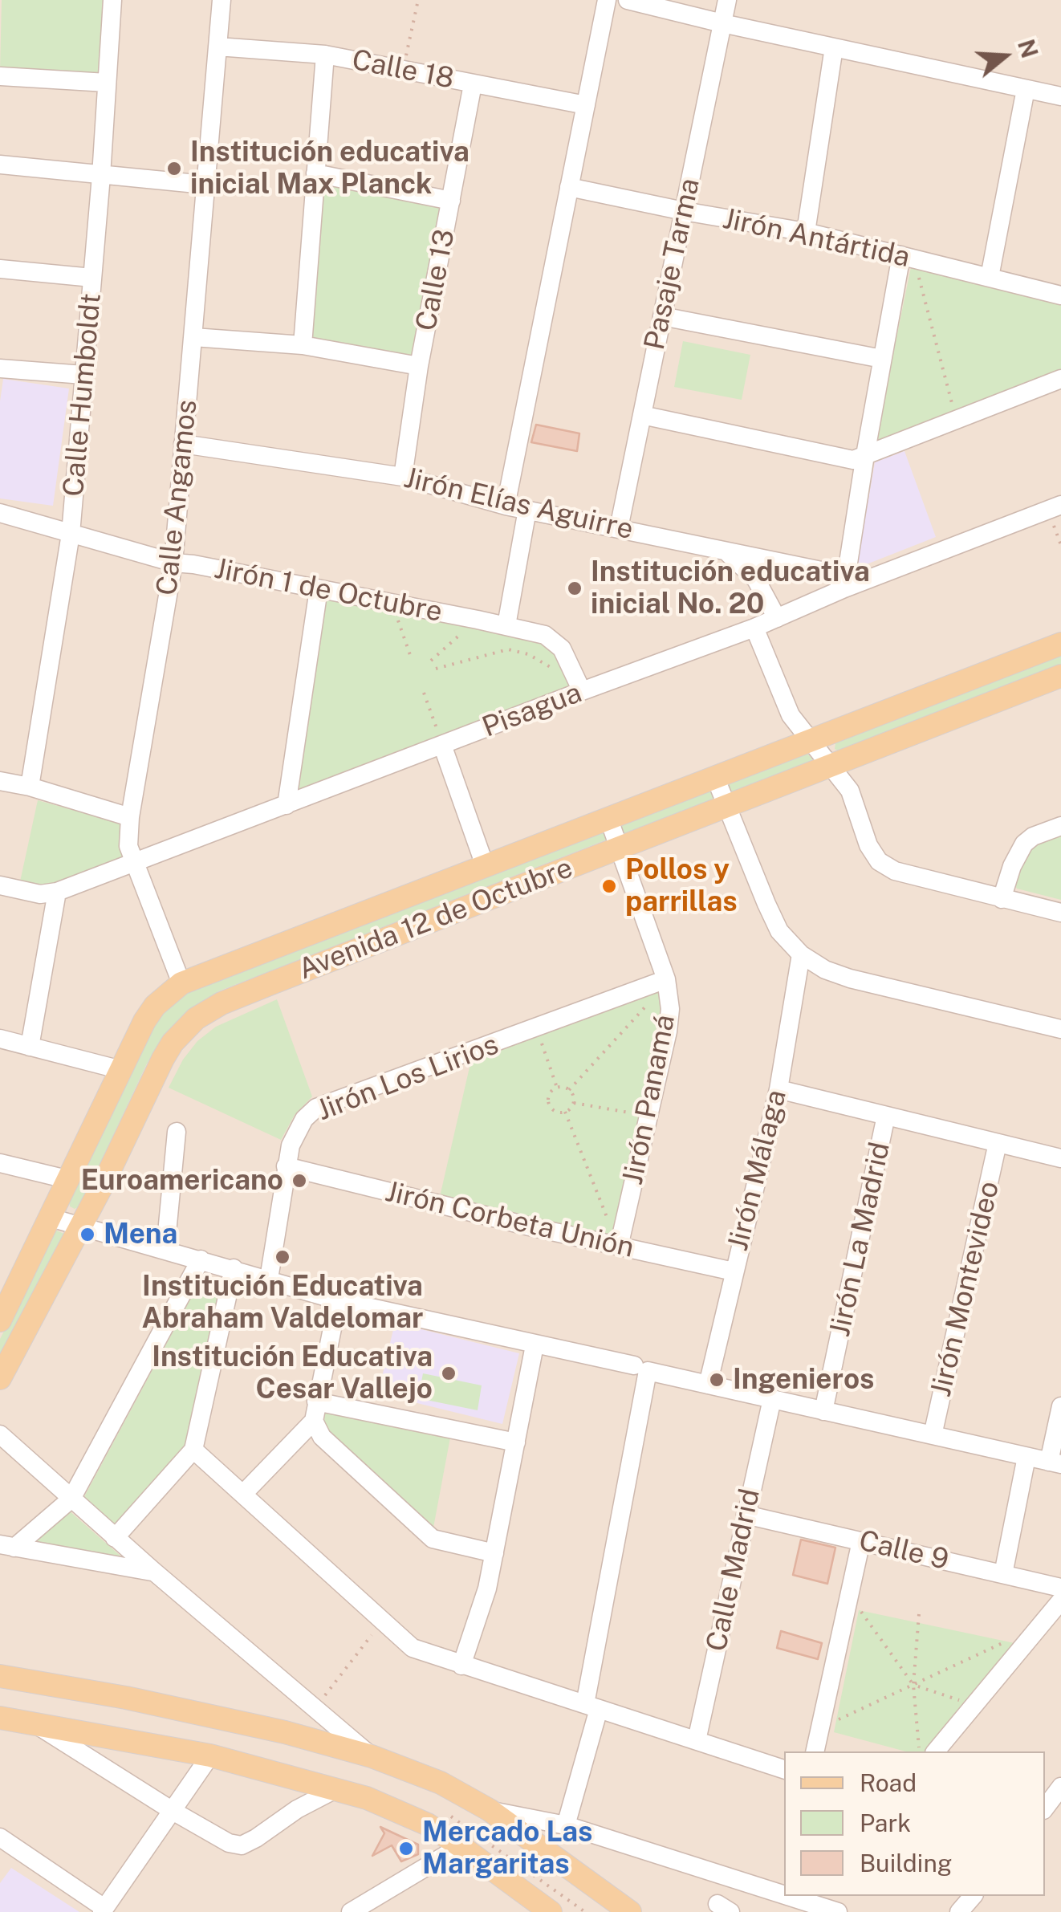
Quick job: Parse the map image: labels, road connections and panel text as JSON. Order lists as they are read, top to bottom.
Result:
{
  "streets": {
    "main road": ["Avenida 12 de Octubre"],
    "street": [
      "Calle 18",
      "Jirón Antártida",
      "Pasaje Tarma",
      "Calle 13",
      "Calle Humboldt",
      "Calle Angamos",
      "Jirón Elías Aguirre",
      "Jirón 1 de Octubre",
      "Pisagua",
      "Jirón Los Lirios",
      "Jirón Panamá",
      "Jirón Málaga",
      "Jirón Corbeta Unión",
      "Jirón La Madrid",
      "Jirón Montevideo",
      "Calle 9",
      "Calle Madrid"
    ]
  },
  "crossings": [
    ["Calle 18", "Calle 13"],
    ["Calle 18", "Calle Angamos"],
    ["Jirón Antártida", "Pasaje Tarma"],
    ["Pasaje Tarma", "Jirón Elías Aguirre"],
    ["Calle 13", "Jirón Elías Aguirre"],
    ["Calle Humboldt", "Jirón 1 de Octubre"],
    ["Calle Angamos", "Jirón Elías Aguirre"],
    ["Calle Angamos", "Jirón 1 de Octubre"],
    ["Calle Angamos", "Pisagua"],
    ["Calle Angamos", "Avenida 12 de Octubre"],
    ["Jirón Elías Aguirre", "Pisagua"],
    ["Jirón 1 de Octubre", "Pisagua"],
    ["Avenida 12 de Octubre", "Jirón Panamá"],
    ["Jirón Los Lirios", "Jirón Panamá"],
    ["Jirón Los Lirios", "Jirón Corbeta Unión"],
    ["Jirón Panamá", "Jirón Corbeta Unión"],
    ["Jirón Málaga", "Jirón Corbeta Unión"],
    ["Calle 9", "Calle Madrid"]
  ],
  "places": [
    "Institución educativa inicial Max Planck",
    "Institución educativa inicial No. 20",
    "Pollos y parrillas",
    "Euroamericano",
    "Mena",
    "Institución Educativa Abraham Valdelomar",
    "Institución Educativa Cesar Vallejo",
    "Ingenieros",
    "Mercado Las Margaritas"
  ],
  "legend": ["Road", "Park", "Building"],
  "north": "right"
}
